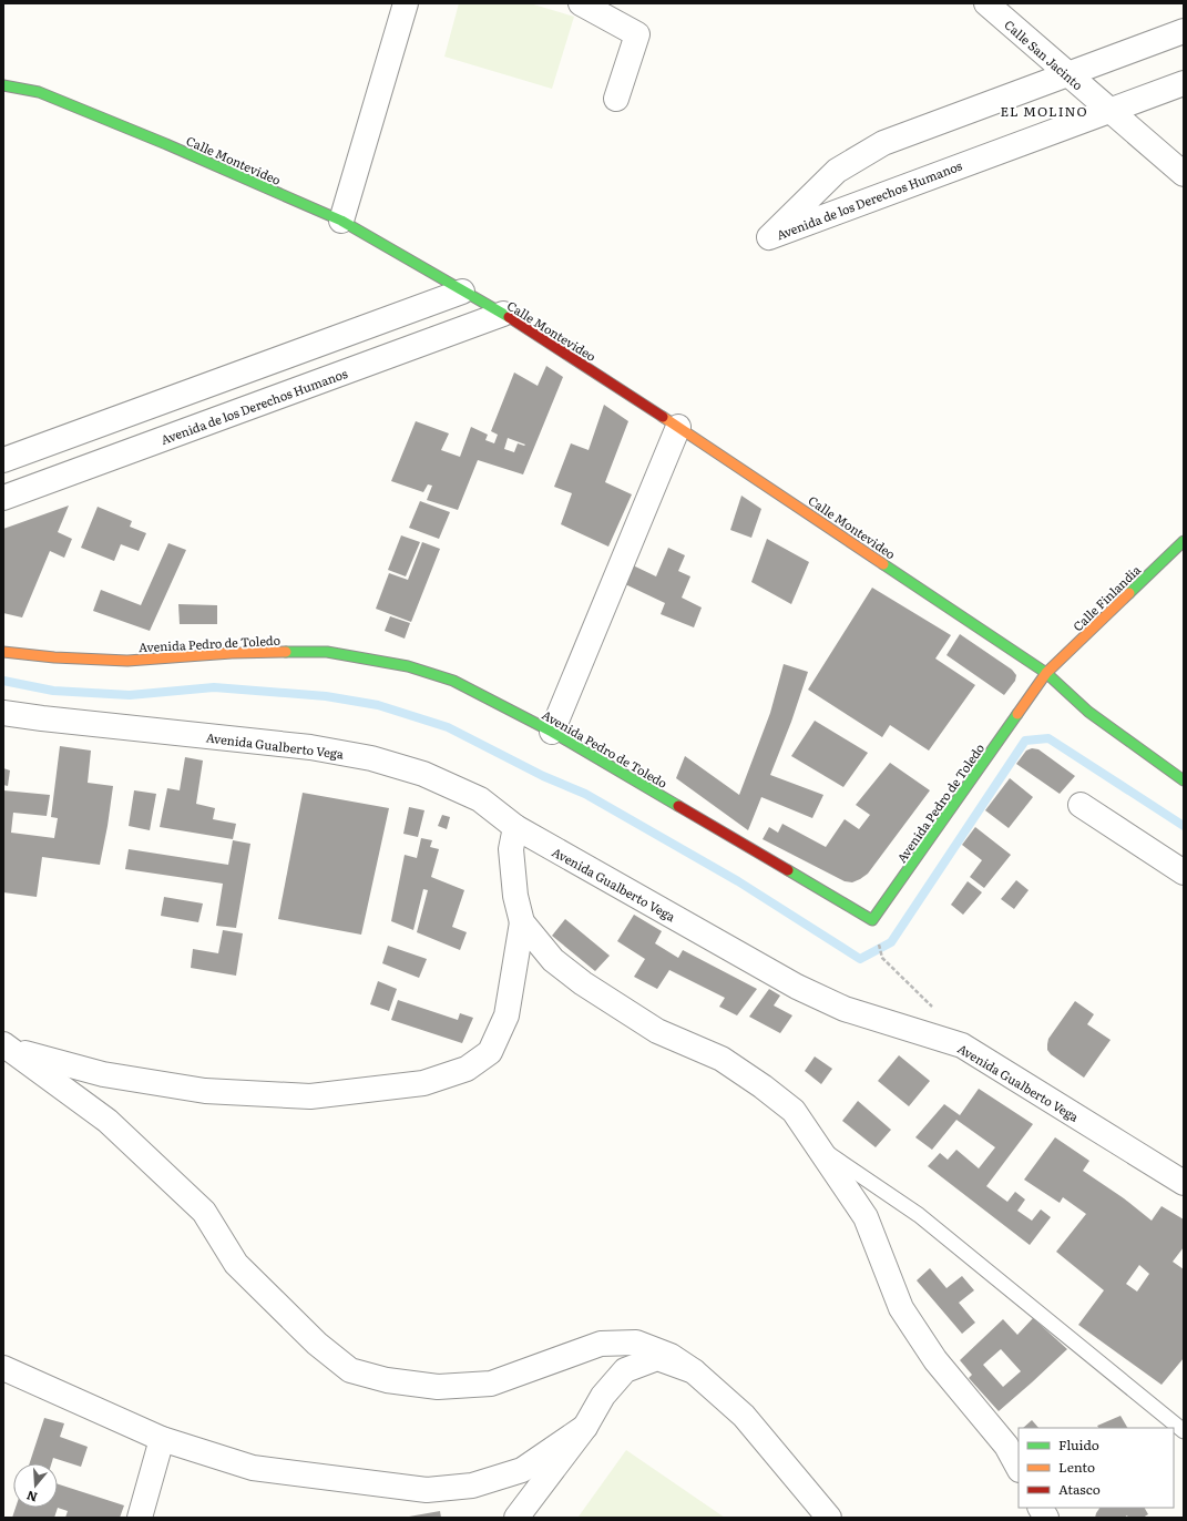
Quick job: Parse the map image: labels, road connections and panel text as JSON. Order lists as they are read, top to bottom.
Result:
{
  "streets": {
    "street": [
      "Calle San Jacinto",
      "Calle Montevideo",
      "Avenida de los Derechos Humanos",
      "Calle Finlandia",
      "Avenida Pedro de Toledo",
      "Avenida Gualberto Vega"
    ]
  },
  "crossings": [
    ["Calle San Jacinto", "Avenida de los Derechos Humanos"],
    ["Calle Montevideo", "Avenida de los Derechos Humanos"],
    ["Calle Montevideo", "Calle Finlandia"],
    ["Calle Montevideo", "Avenida Pedro de Toledo"],
    ["Calle Finlandia", "Avenida Pedro de Toledo"]
  ],
  "districts": ["EL MOLINO"],
  "legend": ["Fluido", "Lento", "Atasco"],
  "north": "bottom"
}
